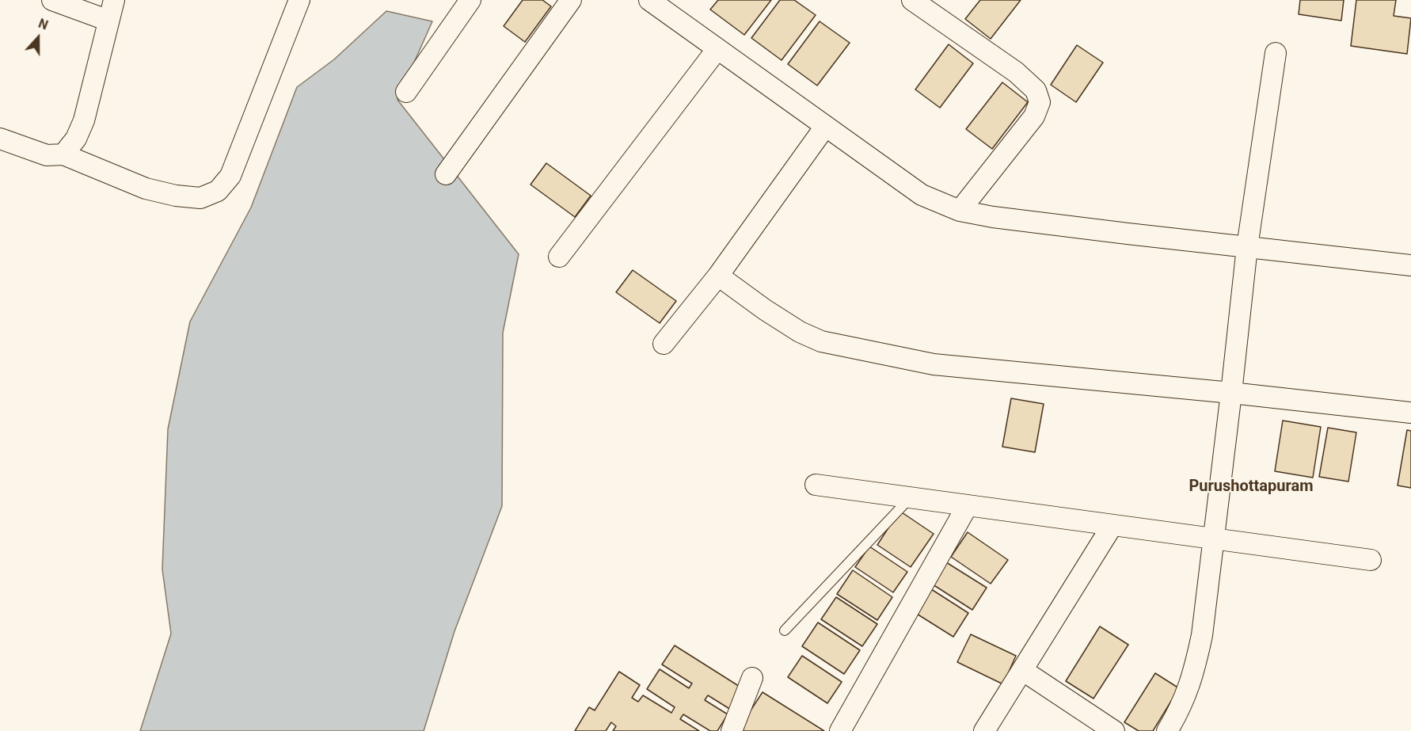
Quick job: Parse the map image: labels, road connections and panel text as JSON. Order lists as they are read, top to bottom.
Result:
{
  "districts": ["Purushottapuram"],
  "north": "top"
}
